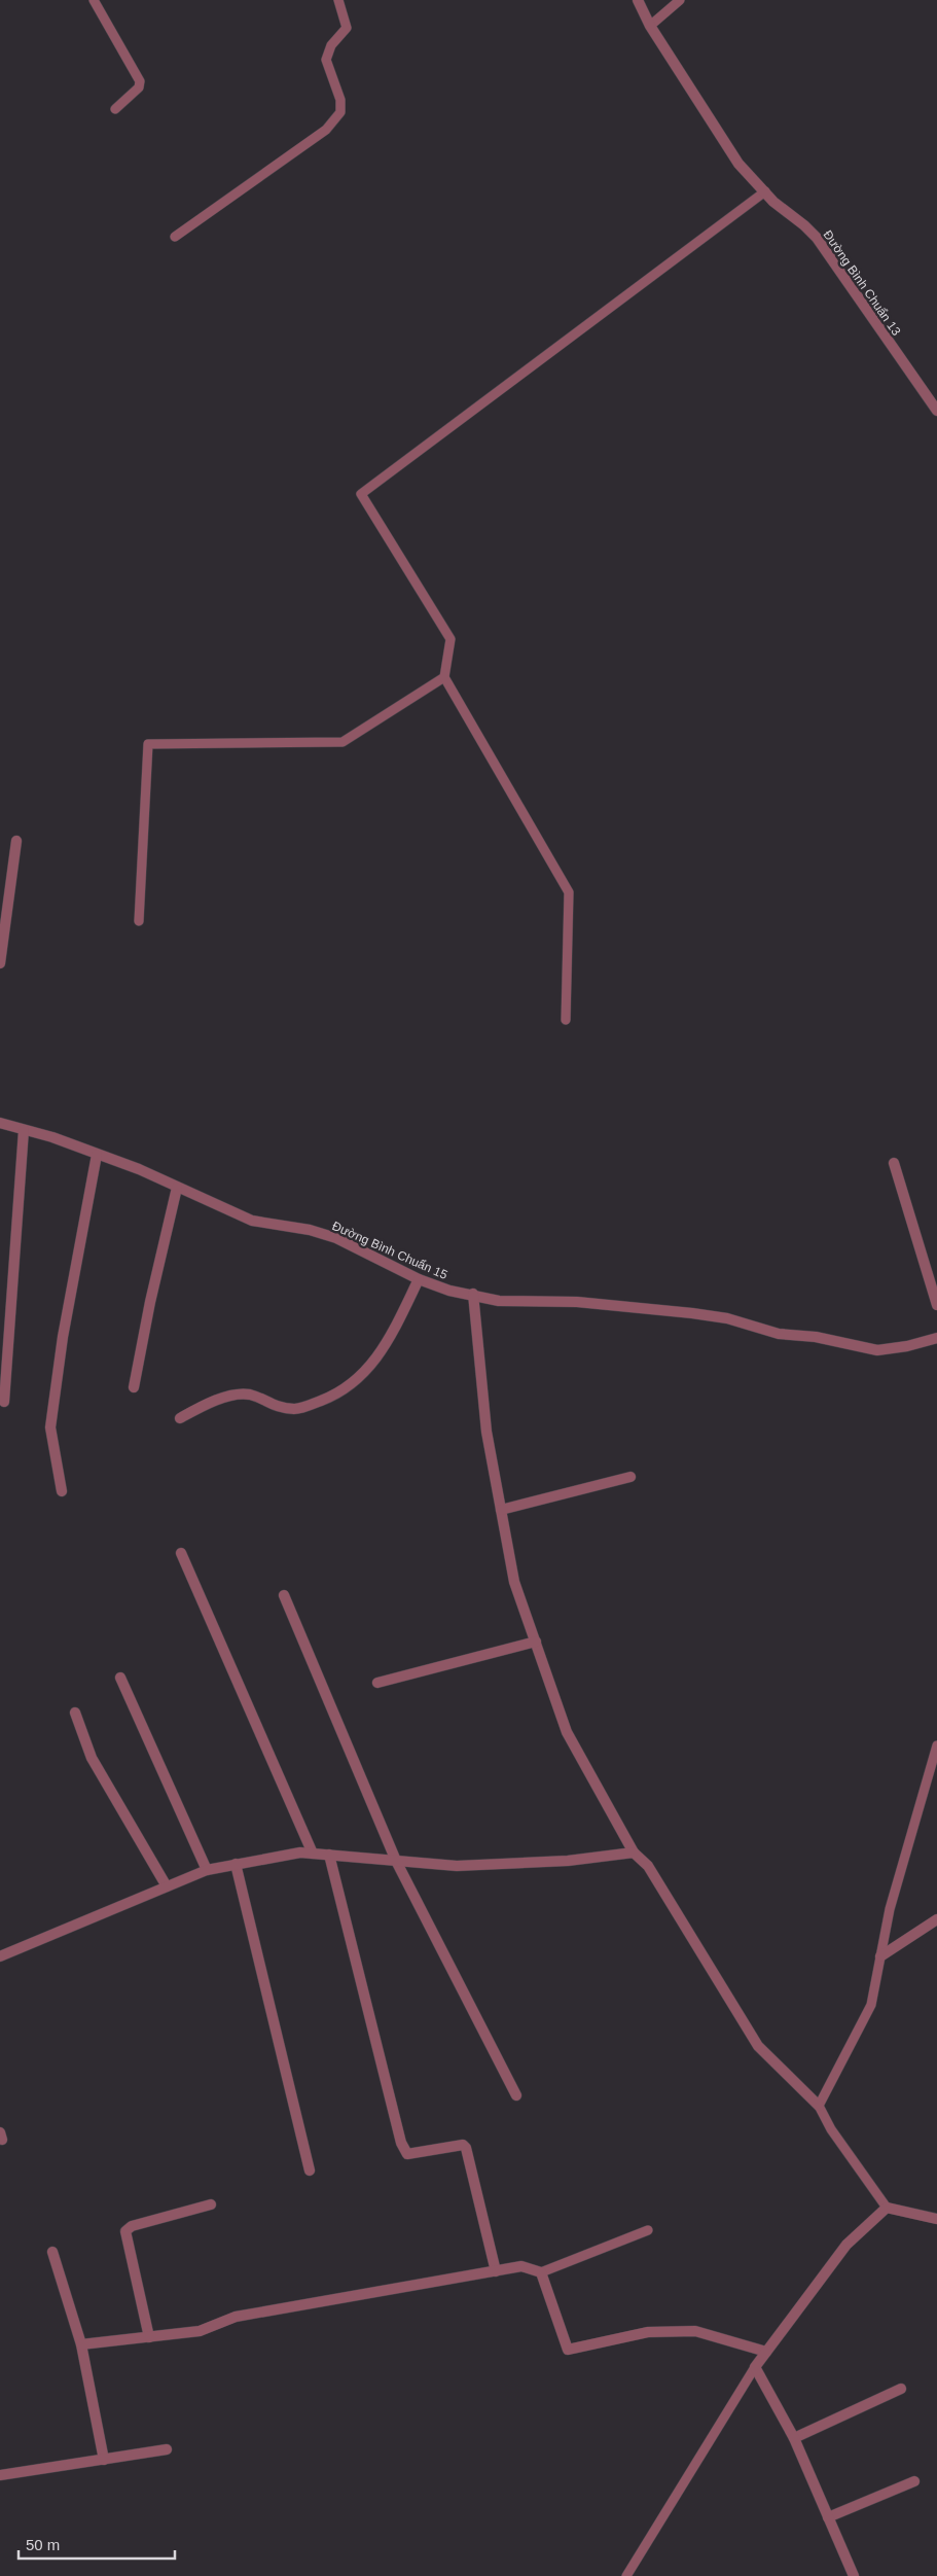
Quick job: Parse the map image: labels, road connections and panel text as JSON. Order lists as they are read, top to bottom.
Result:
{
  "streets": {
    "street": ["Đường Bình Chuẩn 13", "Đường Bình Chuẩn 15"]
  },
  "scale_bar": "50 m"
}
